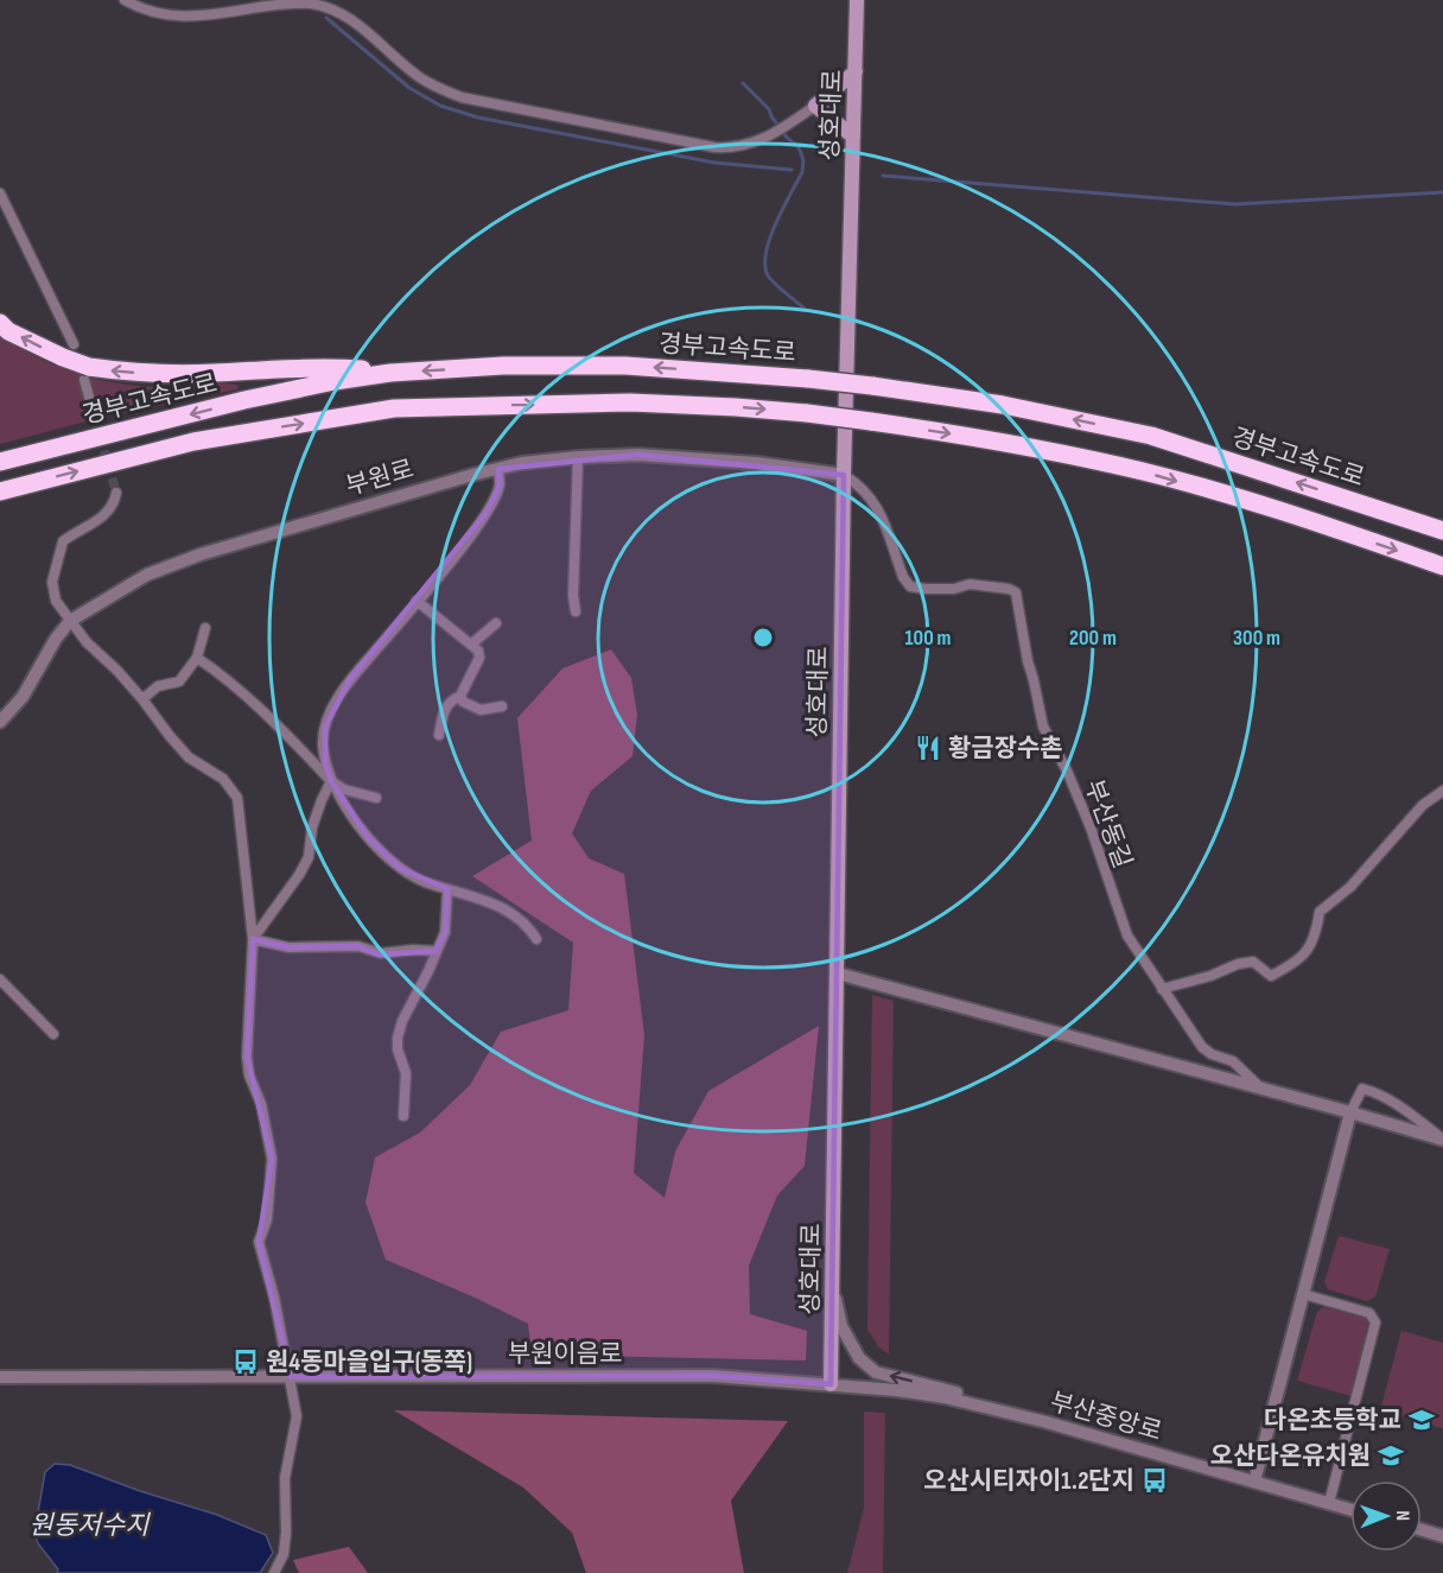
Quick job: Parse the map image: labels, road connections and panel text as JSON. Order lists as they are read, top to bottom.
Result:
{
  "streets": {
    "highway": ["경부고속도로"],
    "main road": ["성호대로"],
    "street": [
      "부원로",
      "부산동길",
      "부원이음로",
      "부산중앙로"
    ]
  },
  "crossings": [
    ["성호대로", "부원로"],
    ["성호대로", "부산동길"],
    ["성호대로", "부원이음로"],
    ["성호대로", "부산중앙로"],
    ["부원로", "부산동길"],
    ["부원이음로", "부산중앙로"]
  ],
  "water": ["원동저수지"],
  "places": {
    "restaurant": ["황금장수촌"],
    "bus stop": ["원4동마을입구(동쪽)", "오산시티자이1.2단지"],
    "school or university": ["다온초등학교", "오산다온유치원"]
  },
  "north": "right",
  "rings": ["100 m", "200 m", "300 m"]
}
